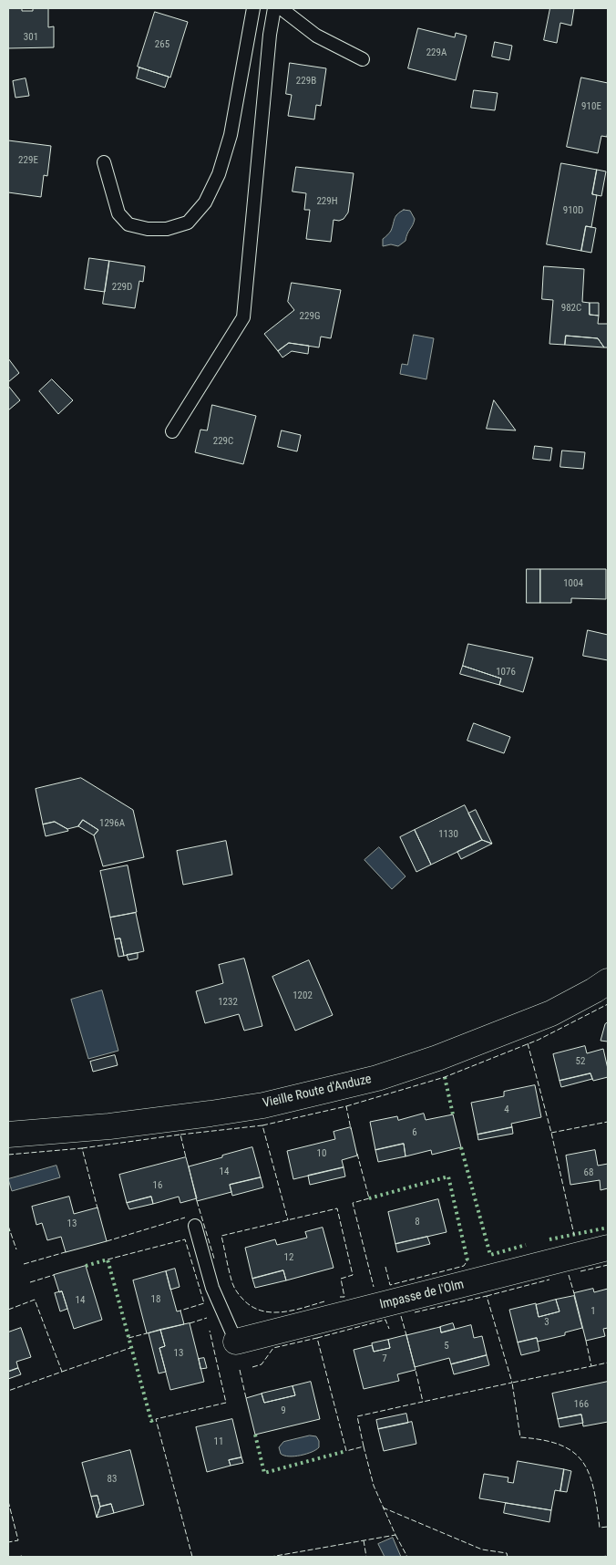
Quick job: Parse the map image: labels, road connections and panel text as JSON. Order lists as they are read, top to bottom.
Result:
{
  "streets": {
    "street": ["Vieille Route d'Anduze", "Impasse de l'Olm"]
  },
  "house_numbers": [
    "301",
    "265",
    "229A",
    "229B",
    "910E",
    "229E",
    "229H",
    "910D",
    "229D",
    "982C",
    "229G",
    "229C",
    "1004",
    "1076",
    "1296A",
    "1130",
    "1202",
    "1232",
    "52",
    "4",
    "6",
    "10",
    "14",
    "68",
    "16",
    "8",
    "13",
    "12",
    "18",
    "14",
    "1",
    "3",
    "5",
    "13",
    "7",
    "166",
    "9",
    "11",
    "83"
  ]
}
